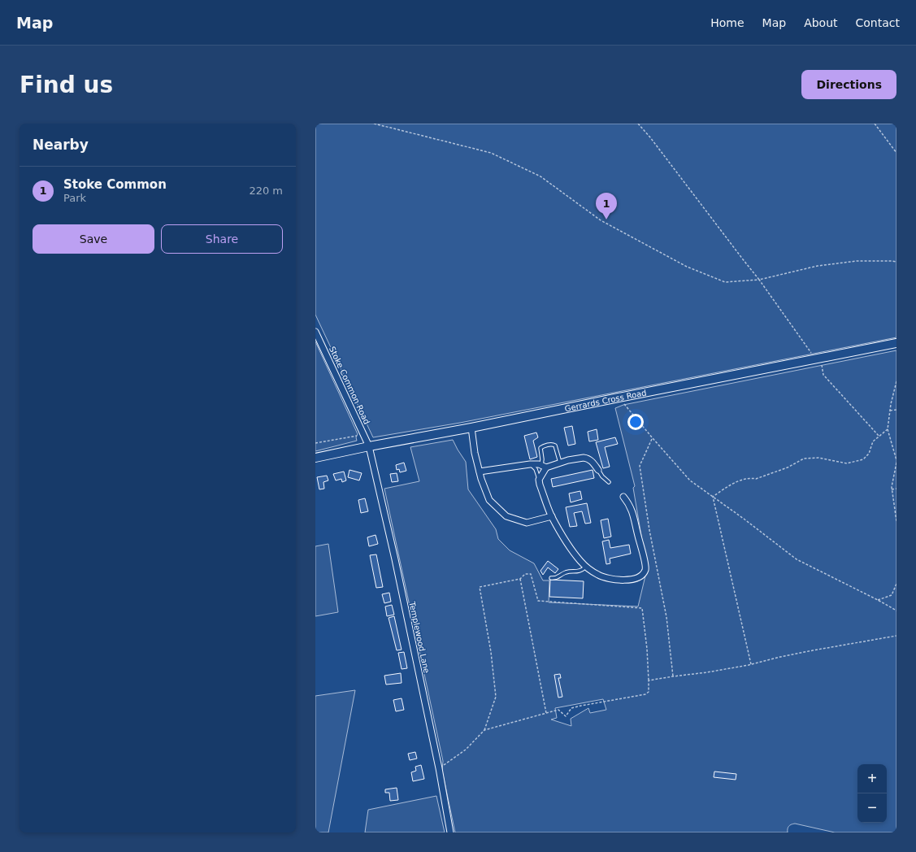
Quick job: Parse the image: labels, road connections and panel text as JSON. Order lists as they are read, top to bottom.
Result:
{
  "streets": {
    "main road": ["Gerrards Cross Road"],
    "street": ["Stoke Common Road", "Templewood Lane"]
  },
  "crossings": [
    ["Stoke Common Road", "Gerrards Cross Road"],
    ["Stoke Common Road", "Templewood Lane"],
    ["Gerrards Cross Road", "Templewood Lane"]
  ],
  "page": {
    "header": "Map",
    "nav": [
      "Home",
      "Map",
      "About",
      "Contact"
    ],
    "buttons": [
      "Directions",
      ["Save", "Share"]
    ],
    "title": "Find us",
    "heading": "Nearby",
    "list": [
      {
        "mark": "1",
        "name": "Stoke Common",
        "note": "Park",
        "value": "220 m"
      }
    ],
    "pins": "1",
    "map_buttons": ["+", "−"]
  }
}
